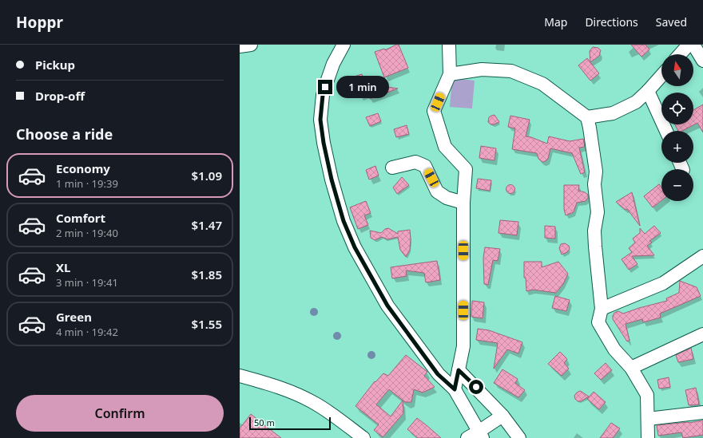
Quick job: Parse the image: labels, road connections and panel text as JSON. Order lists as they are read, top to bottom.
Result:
{
  "scale_bar": "50 m",
  "north": "top",
  "page": {
    "header": "Hoppr",
    "nav": ["Map", "Directions", "Saved"],
    "banner": ["Pickup", "Drop-off"],
    "map_buttons": ["+", "−"],
    "bubble": "1 min",
    "heading": "Choose a ride",
    "list": [
      {
        "name": "Economy",
        "note": "1 min · 19:39",
        "value": "$1.09"
      },
      {
        "name": "Comfort",
        "note": "2 min · 19:40",
        "value": "$1.47"
      },
      {
        "name": "XL",
        "note": "3 min · 19:41",
        "value": "$1.85"
      },
      {
        "name": "Green",
        "note": "4 min · 19:42",
        "value": "$1.55"
      }
    ],
    "buttons": "Confirm",
    "scale": "50 m"
  }
}
